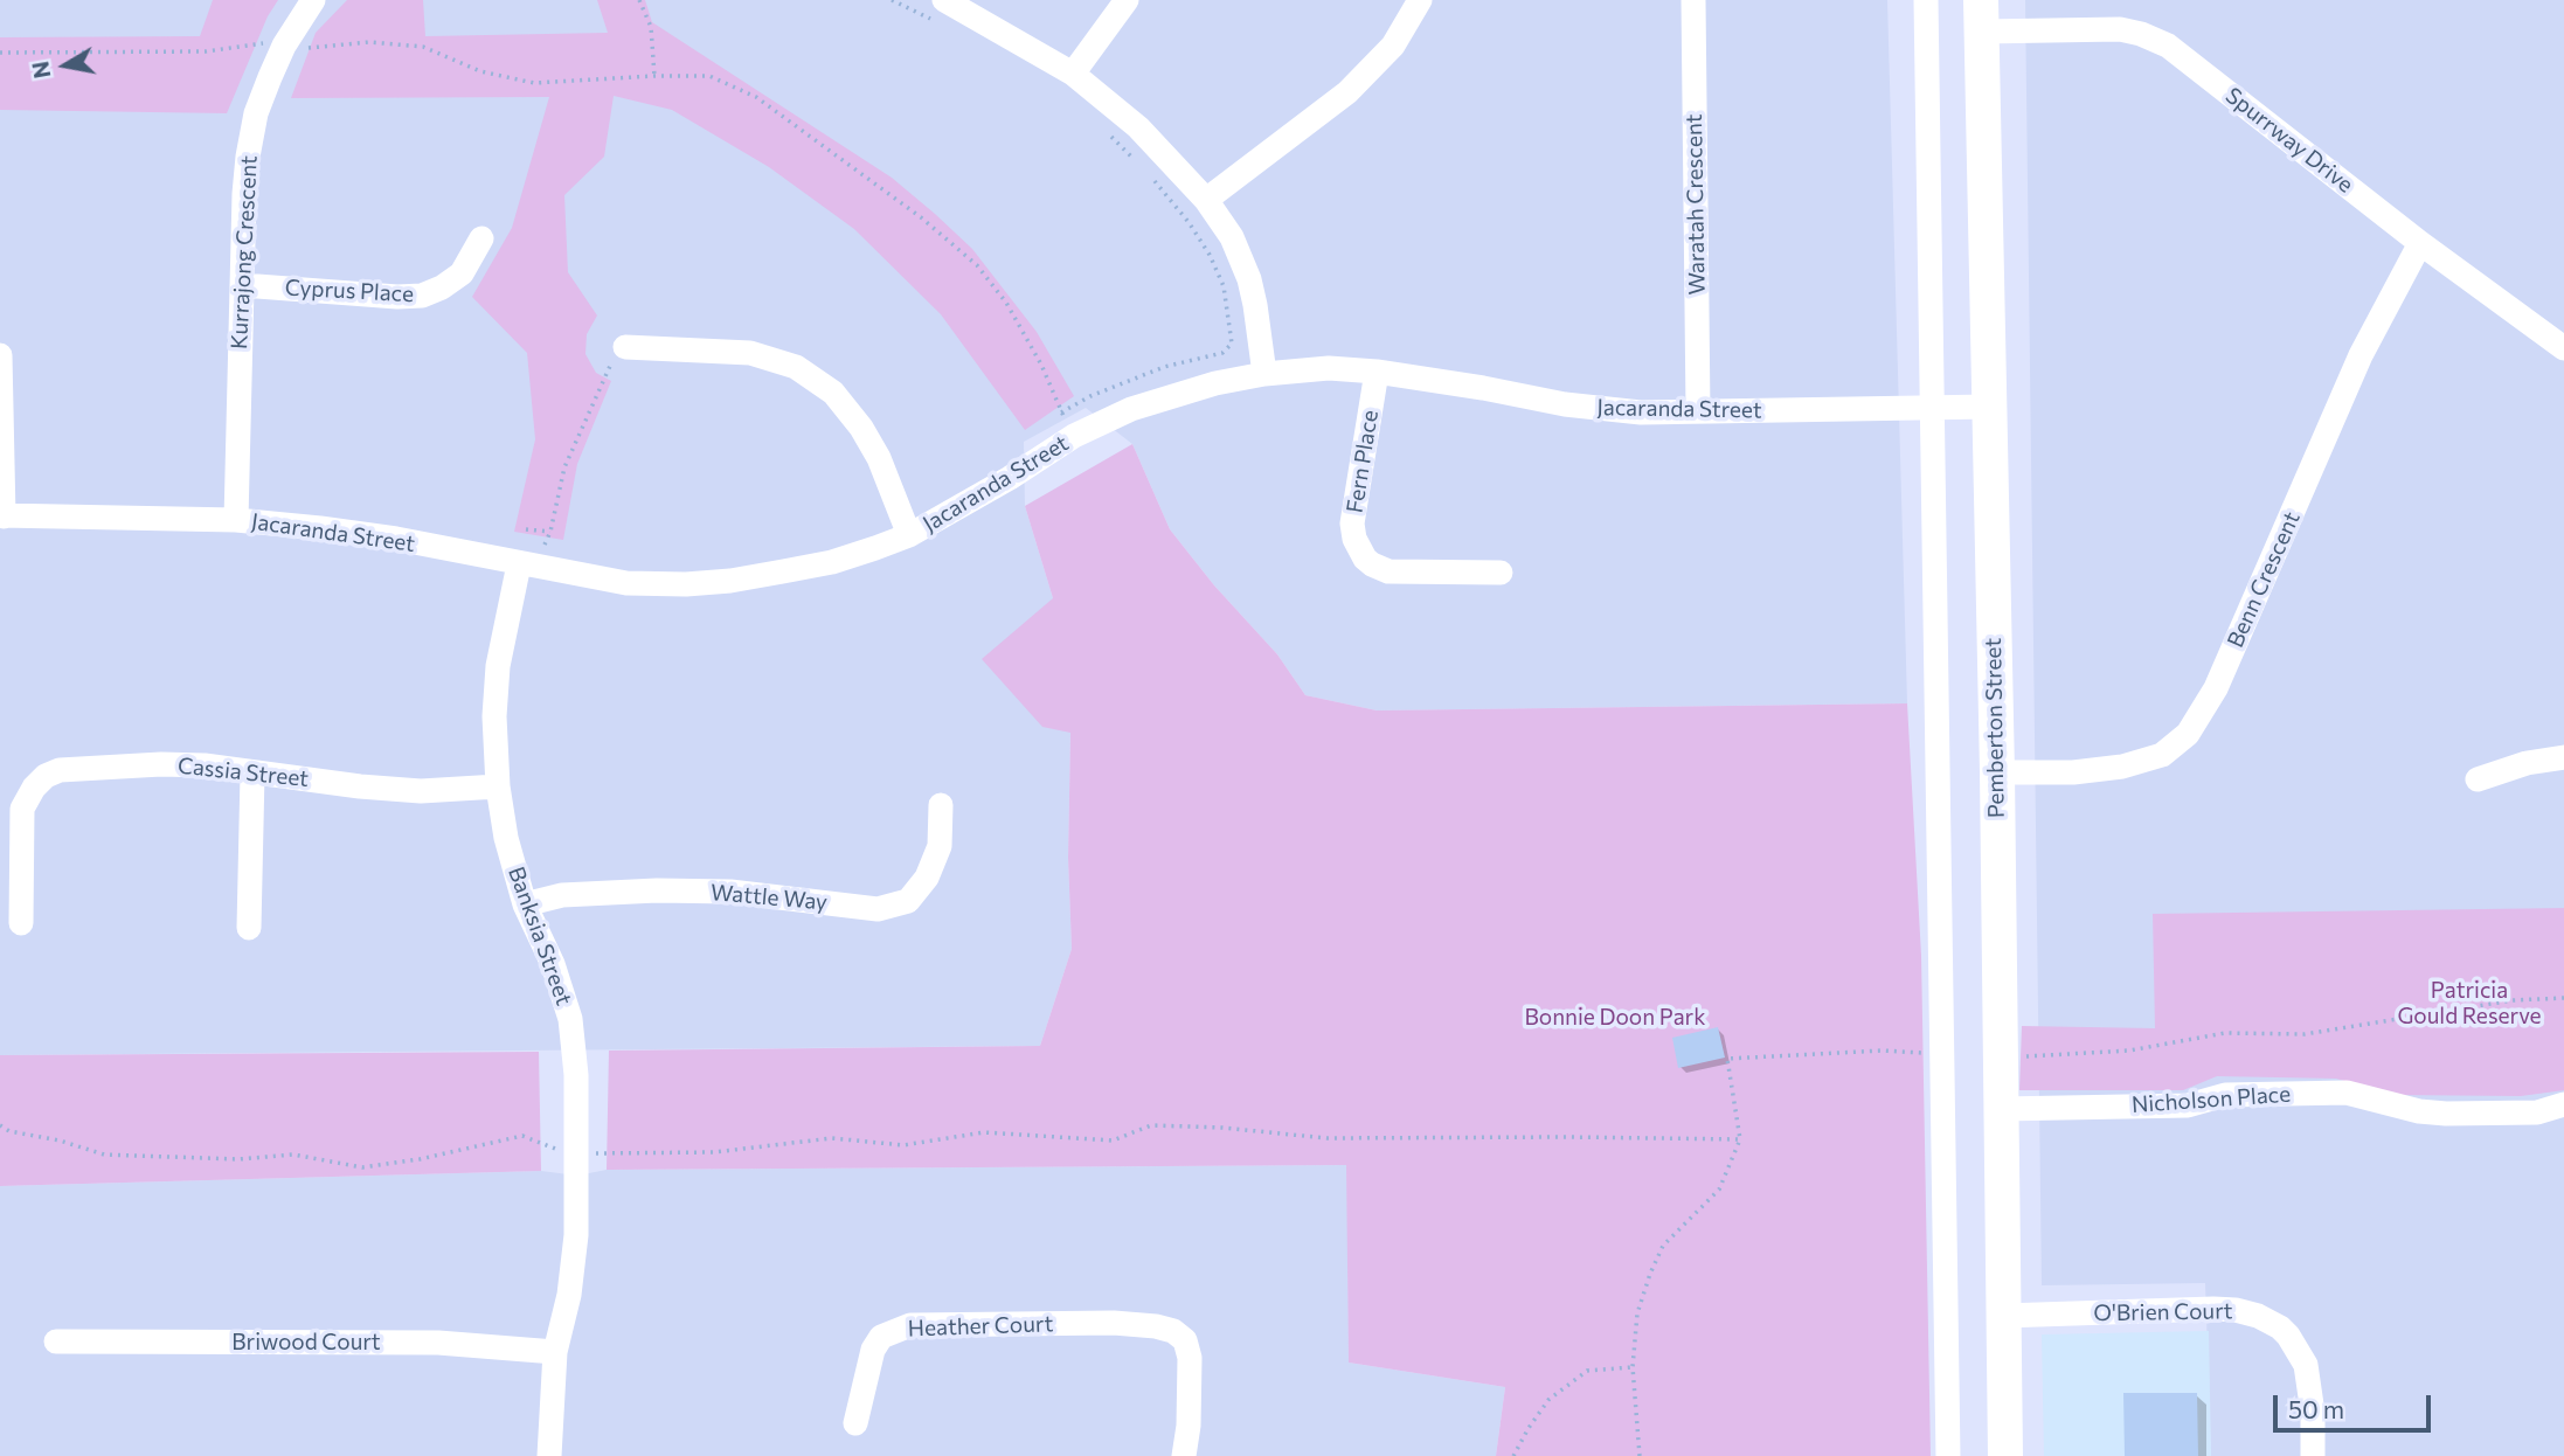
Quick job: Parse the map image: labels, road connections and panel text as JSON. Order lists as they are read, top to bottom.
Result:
{
  "streets": {
    "main road": ["Pemberton Street"],
    "street": [
      "Spurrway Drive",
      "Waratah Crescent",
      "Kurrajong Crescent",
      "Cyprus Place",
      "Jacaranda Street",
      "Fern Place",
      "Benn Crescent",
      "Cassia Street",
      "Wattle Way",
      "Banksia Street",
      "Nicholson Place",
      "O'Brien Court",
      "Heather Court",
      "Briwood Court"
    ]
  },
  "crossings": [
    ["Spurrway Drive", "Benn Crescent"],
    ["Spurrway Drive", "Pemberton Street"],
    ["Waratah Crescent", "Jacaranda Street"],
    ["Kurrajong Crescent", "Cyprus Place"],
    ["Kurrajong Crescent", "Jacaranda Street"],
    ["Jacaranda Street", "Fern Place"],
    ["Jacaranda Street", "Pemberton Street"],
    ["Jacaranda Street", "Banksia Street"],
    ["Benn Crescent", "Pemberton Street"],
    ["Pemberton Street", "Nicholson Place"],
    ["Pemberton Street", "O'Brien Court"],
    ["Cassia Street", "Banksia Street"],
    ["Wattle Way", "Banksia Street"],
    ["Banksia Street", "Briwood Court"]
  ],
  "parks": ["Patricia Gould Reserve", "Bonnie Doon Park"],
  "scale_bar": "50 m",
  "north": "left"
}
